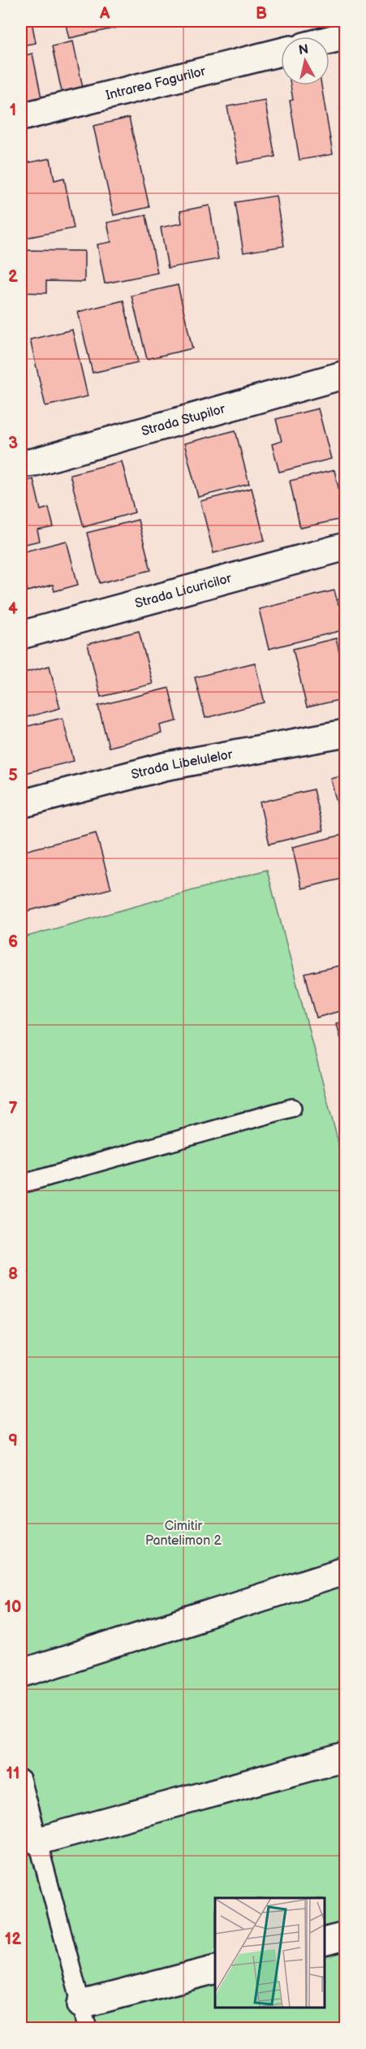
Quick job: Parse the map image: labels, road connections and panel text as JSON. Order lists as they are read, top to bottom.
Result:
{
  "streets": {
    "street": [
      "Intrarea Fagurilor",
      "Strada Stupilor",
      "Strada Licuricilor",
      "Strada Libelulelor"
    ]
  },
  "parks": ["Cimitir Pantelimon 2"],
  "north": "top",
  "grid": {
    "columns": ["A", "B"],
    "rows": [
      "1",
      "2",
      "3",
      "4",
      "5",
      "6",
      "7",
      "8",
      "9",
      "10",
      "11",
      "12"
    ]
  }
}
